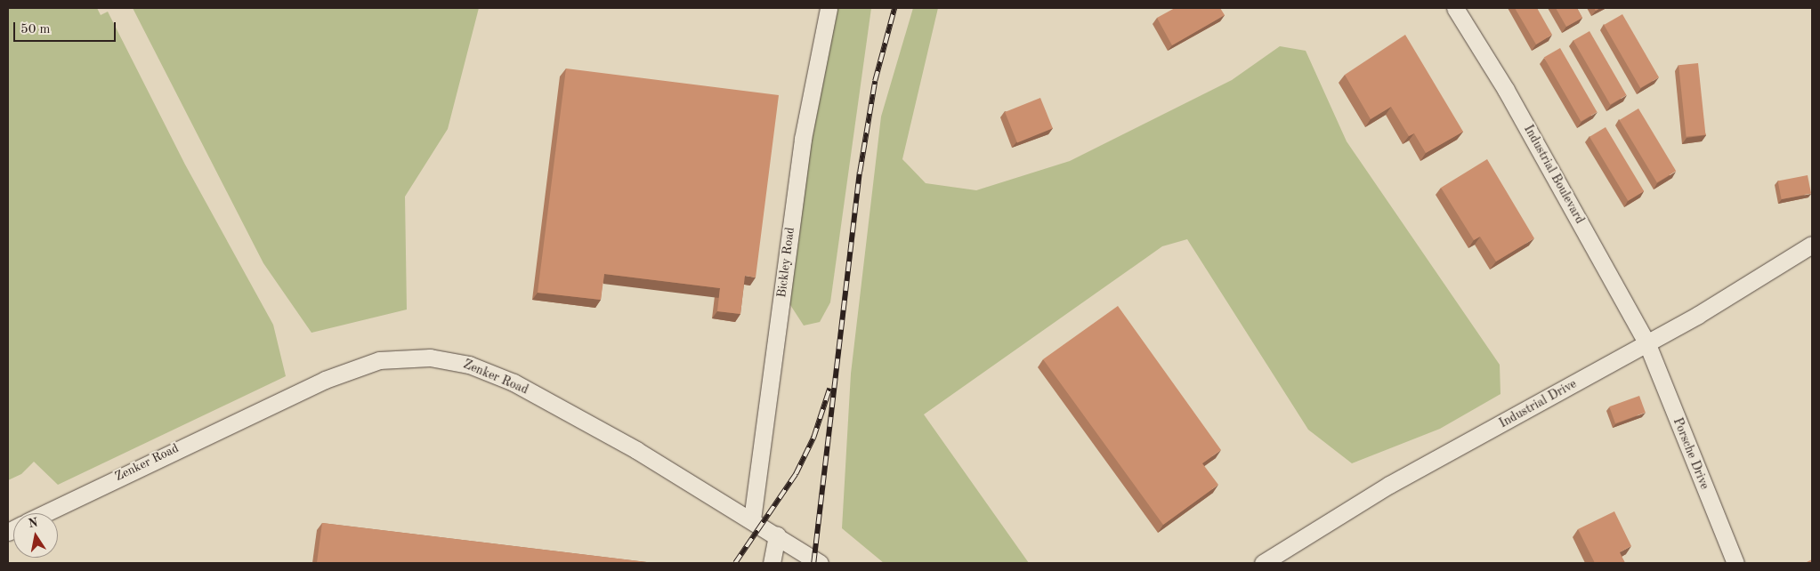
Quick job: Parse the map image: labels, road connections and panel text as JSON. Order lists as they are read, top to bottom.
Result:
{
  "streets": {
    "street": [
      "Industrial Boulevard",
      "Bickley Road",
      "Zenker Road",
      "Industrial Drive",
      "Porsche Drive"
    ]
  },
  "crossings": [
    ["Industrial Boulevard", "Industrial Drive"],
    ["Industrial Boulevard", "Porsche Drive"],
    ["Bickley Road", "Zenker Road"],
    ["Industrial Drive", "Porsche Drive"]
  ],
  "scale_bar": "50 m",
  "north": "top"
}
